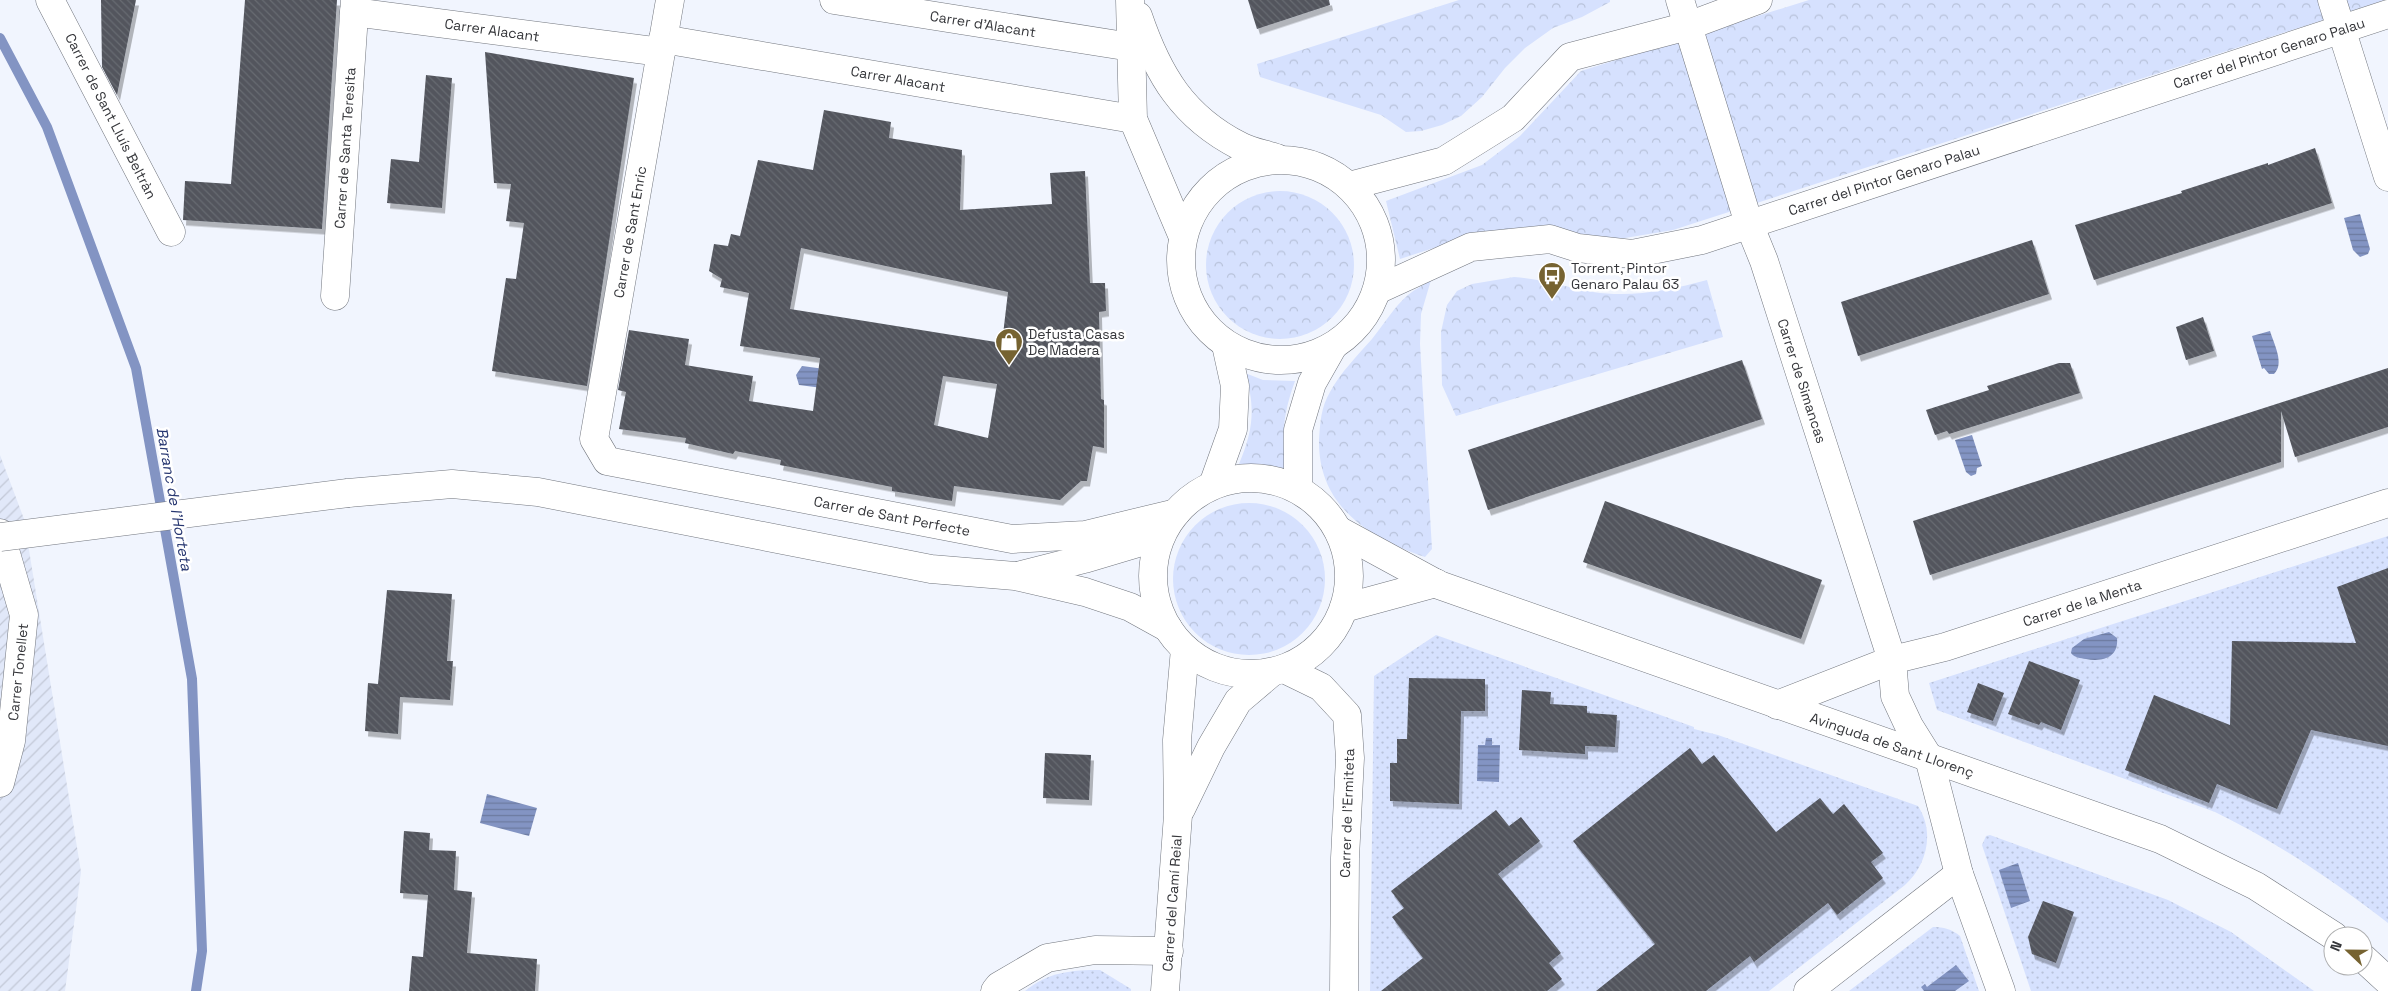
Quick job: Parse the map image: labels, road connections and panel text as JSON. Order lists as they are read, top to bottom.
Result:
{
  "streets": {
    "street": [
      "Carrer d'Alacant",
      "Carrer Alacant",
      "Carrer del Pintor Genaro Palau",
      "Carrer de Sant Lluís Beltràn",
      "Carrer de Santa Teresita",
      "Carrer de Sant Enric",
      "Carrer de Simancas",
      "Carrer de Sant Perfecte",
      "Carrer de la Menta",
      "Carrer Tonellet",
      "Avinguda de Sant Llorenç",
      "Carrer de l'Ermiteta",
      "Carrer del Camí Reial"
    ]
  },
  "crossings": [
    ["Carrer Alacant", "Carrer de Santa Teresita"],
    ["Carrer Alacant", "Carrer de Sant Enric"],
    ["Carrer del Pintor Genaro Palau", "Carrer de Simancas"],
    ["Carrer de Sant Enric", "Carrer de Sant Perfecte"],
    ["Carrer de Simancas", "Carrer de la Menta"],
    ["Carrer de Simancas", "Avinguda de Sant Llorenç"],
    ["Carrer de la Menta", "Avinguda de Sant Llorenç"],
    ["Carrer de l'Ermiteta", "Carrer del Camí Reial"]
  ],
  "water": ["Barranc de l'Horteta"],
  "places": {
    "bus stop": ["Torrent, Pintor Genaro Palau 63"],
    "shop": ["Defusta Casas De Madera"]
  },
  "north": "left"
}
